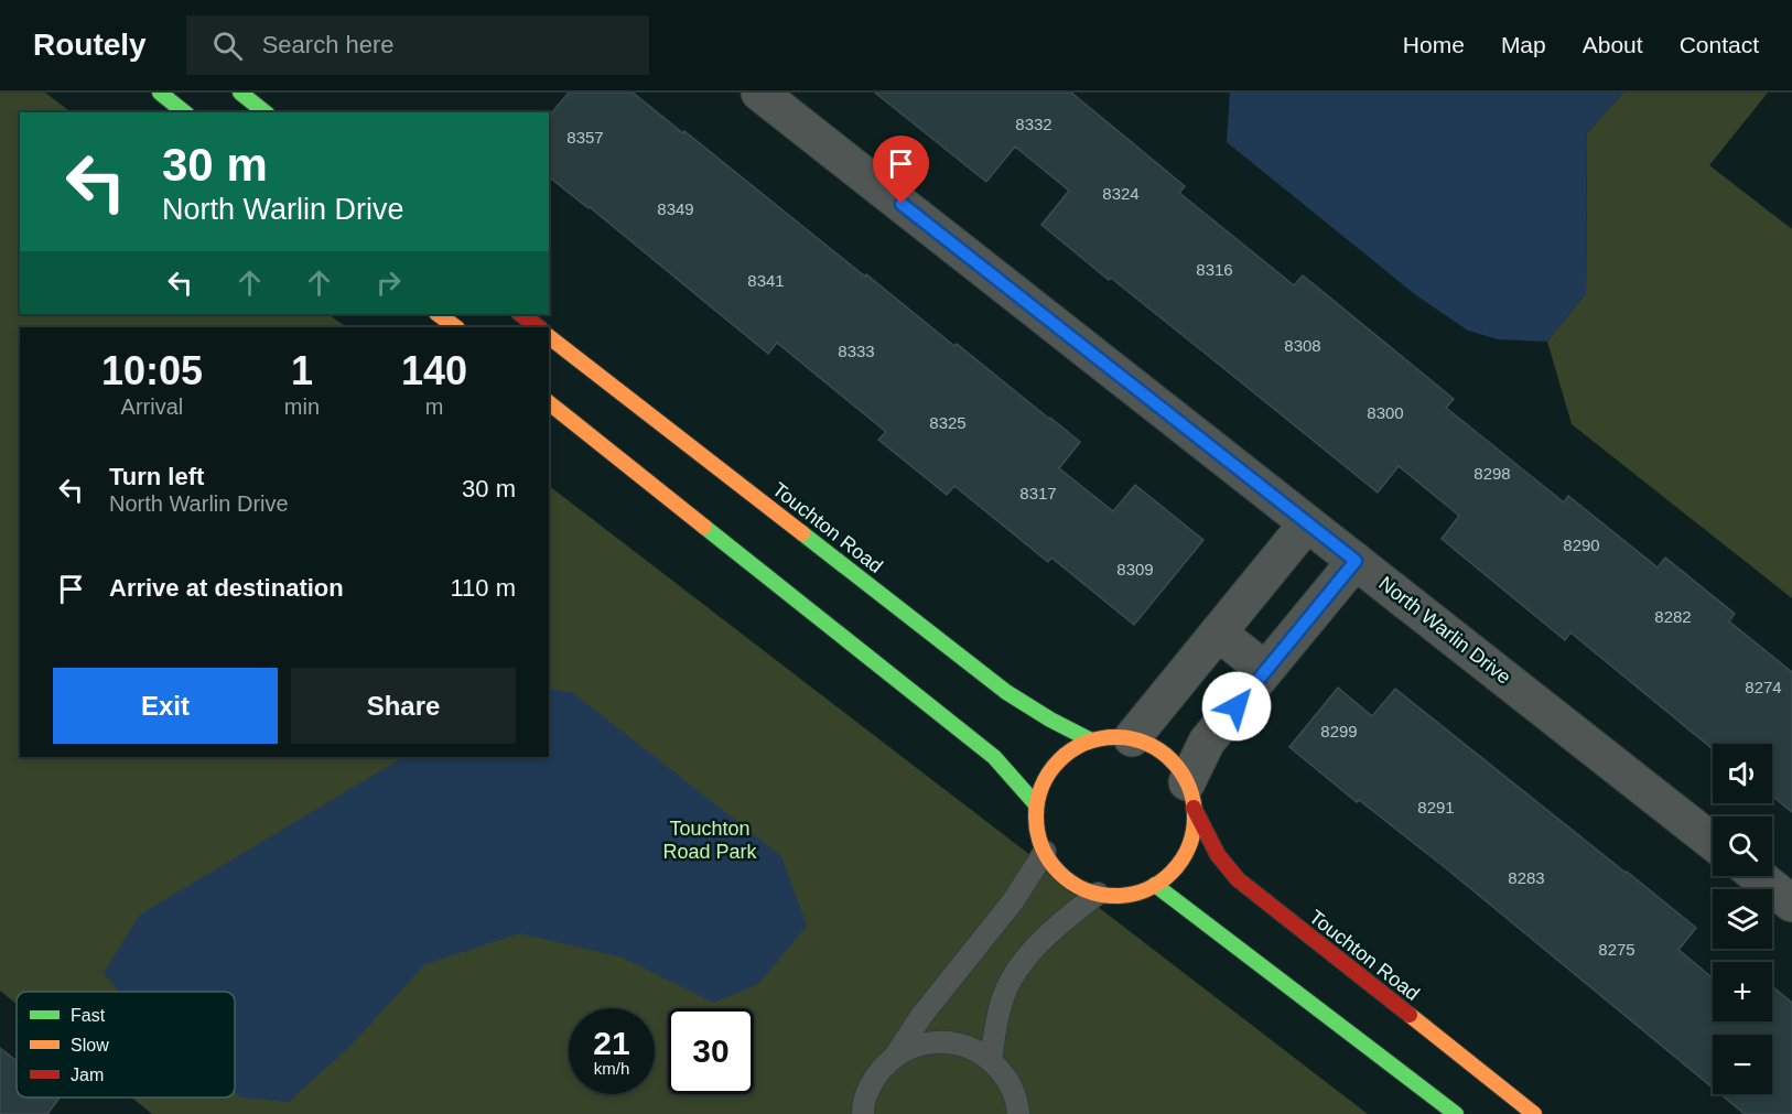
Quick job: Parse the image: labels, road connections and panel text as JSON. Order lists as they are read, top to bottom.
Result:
{
  "streets": {
    "street": ["Touchton Road", "North Warlin Drive"]
  },
  "parks": ["Touchton Road Park"],
  "house_numbers": [
    "8332",
    "8357",
    "8324",
    "8349",
    "8316",
    "8341",
    "8308",
    "8333",
    "8300",
    "8325",
    "8298",
    "8317",
    "8290",
    "8309",
    "8282",
    "8274",
    "8299",
    "8291",
    "8283",
    "8275"
  ],
  "legend": ["Fast", "Slow", "Jam"],
  "page": {
    "header": "Routely",
    "search": "Search here",
    "nav": [
      "Home",
      "Map",
      "About",
      "Contact"
    ],
    "turn": ["30 m", "North Warlin Drive"],
    "eta": [
      "10:05",
      "Arrival",
      "1",
      "min",
      "140",
      "m"
    ],
    "list": [
      {
        "name": "Turn left",
        "note": "North Warlin Drive",
        "value": "30 m"
      },
      {
        "name": "Arrive at destination",
        "value": "110 m"
      }
    ],
    "buttons": ["Exit", "Share"],
    "map_buttons": ["+", "−"],
    "speed": "21 km/h",
    "limit": "30"
  }
}
